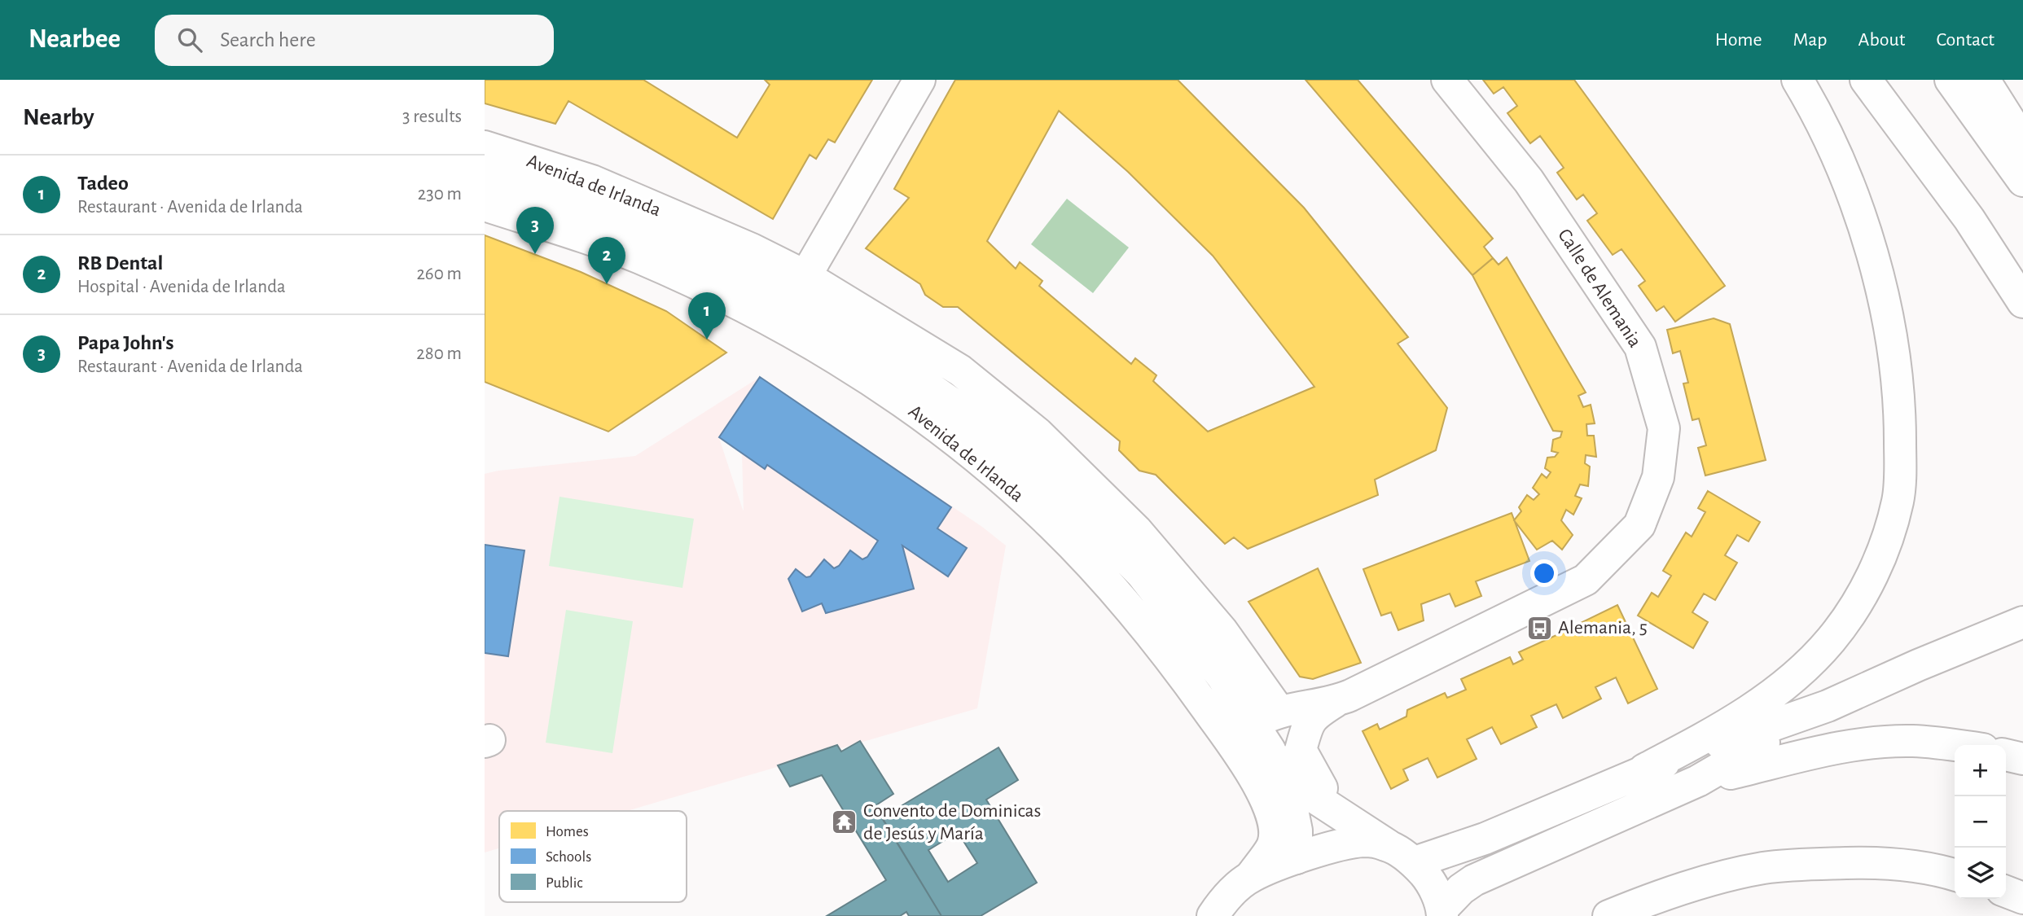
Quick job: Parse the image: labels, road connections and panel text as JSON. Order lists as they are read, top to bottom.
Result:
{
  "streets": {
    "main road": ["Avenida de Irlanda", "Calle de Alemania"]
  },
  "crossings": [
    ["Avenida de Irlanda", "Calle de Alemania"]
  ],
  "places": {
    "bus stop": ["Alemania, 5"],
    "temple": ["Convento de Dominicas de Jesús y María"]
  },
  "legend": ["Homes", "Schools", "Public"],
  "page": {
    "header": "Nearbee",
    "search": "Search here",
    "nav": [
      "Home",
      "Map",
      "About",
      "Contact"
    ],
    "heading": ["Nearby", "3 results"],
    "list": [
      {
        "mark": "1",
        "name": "Tadeo",
        "note": "Restaurant · Avenida de Irlanda",
        "value": "230 m"
      },
      {
        "mark": "2",
        "name": "RB Dental",
        "note": "Hospital · Avenida de Irlanda",
        "value": "260 m"
      },
      {
        "mark": "3",
        "name": "Papa John's",
        "note": "Restaurant · Avenida de Irlanda",
        "value": "280 m"
      }
    ],
    "pins": ["3", "2", "1"],
    "map_buttons": ["+", "−"]
  }
}
